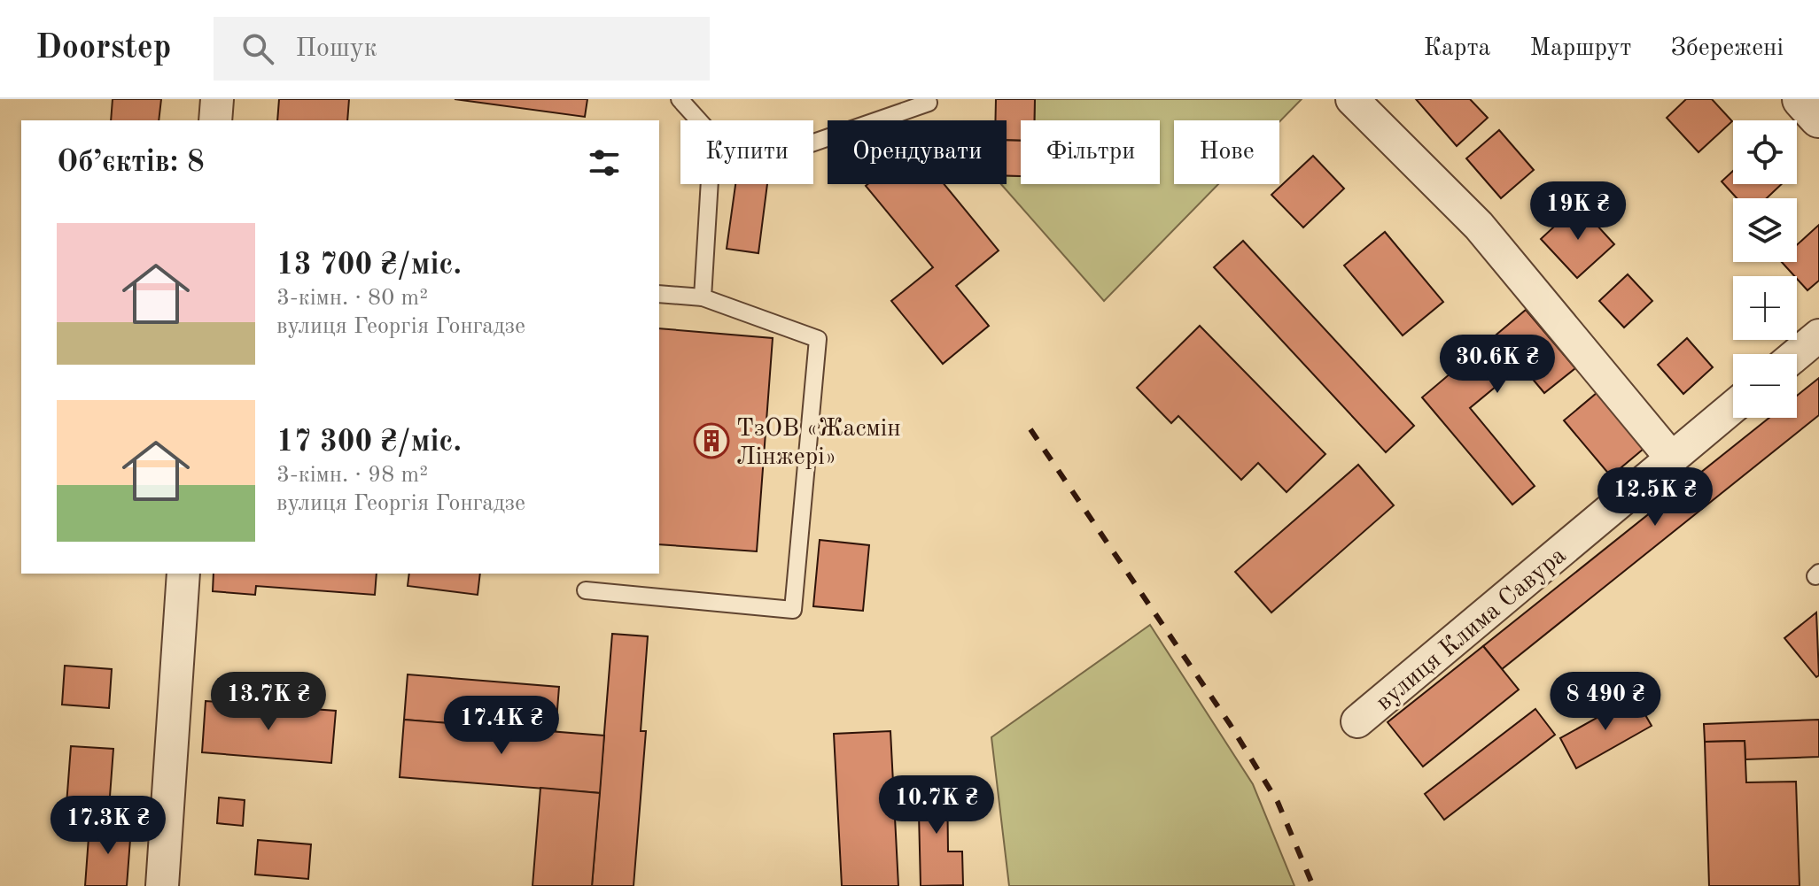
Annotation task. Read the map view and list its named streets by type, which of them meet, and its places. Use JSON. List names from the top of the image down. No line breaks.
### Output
{"streets":{"street":["вулиця Клима Савура"]},"places":{"building":["ТзОВ «Жасмін Лінжері»"]},"page":{"header":"Doorstep","search":"Пошук","nav":["Карта","Маршрут","Збережені"],"map_buttons":["+","−"],"chip":["Купити","Орендувати","Фільтри","Нове"],"heading":"Об’єктів: 8","price":["19K ₴","30.6K ₴","12.5K ₴","13.7K ₴","8 490 ₴","17.4K ₴","10.7K ₴","17.3K ₴"],"list":[{"name":"13 700 ₴/міс.","note":"3-кімн. · 80 m² · вулиця Георгія Гонгадзе"},{"name":"17 300 ₴/міс.","note":"3-кімн. · 98 m² · вулиця Георгія Гонгадзе"}]}}
